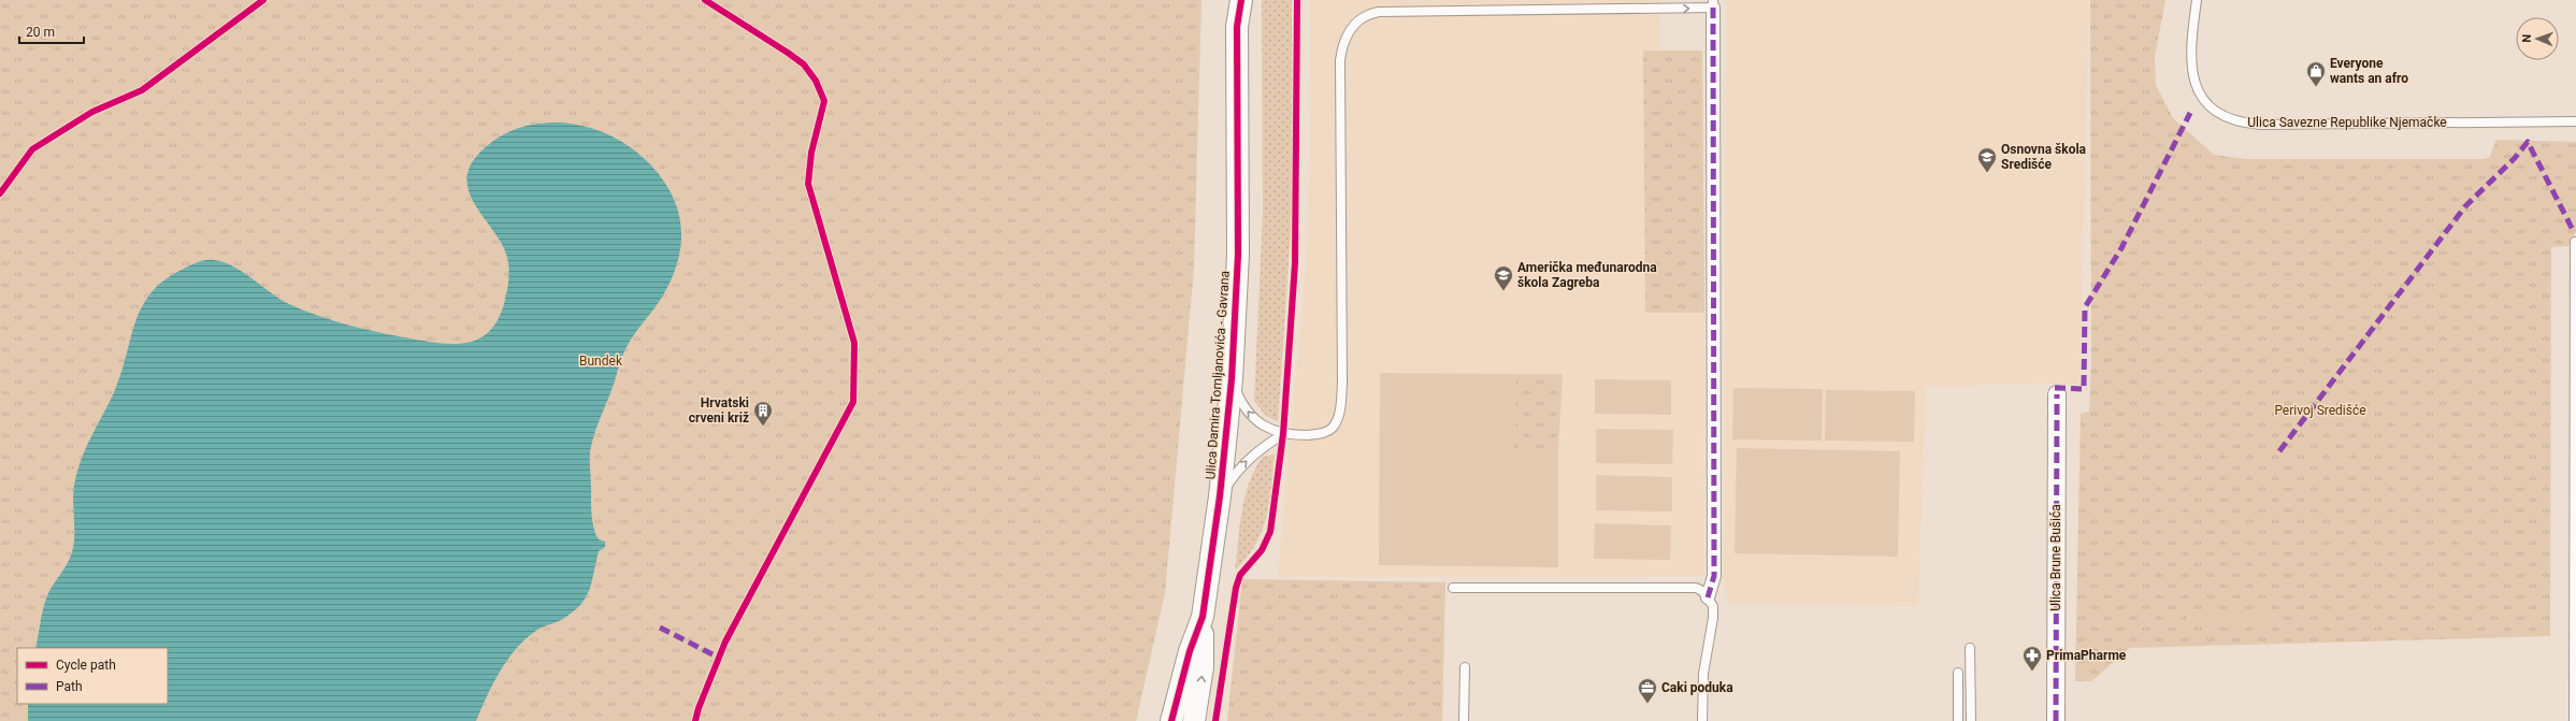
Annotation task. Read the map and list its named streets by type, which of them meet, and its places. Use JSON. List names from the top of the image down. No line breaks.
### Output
{"streets":{"street":["Ulica Damira Tomljanovića - Gavrana","Ulica Brune Bušića"],"lane":["Ulica Savezne Republike Njemačke"]},"parks":["Bundek","Perivoj Središće"],"places":{"shop":["Everyone wants an afro"],"school or university":["Osnovna škola Središće","Američka međunarodna škola Zagreba"],"building":["Hrvatski crveni križ"],"pharmacy":["PrimaPharme"],"office":["Caki poduka"]},"legend":["Cycle path","Path"],"scale_bar":"20 m","north":"left"}
